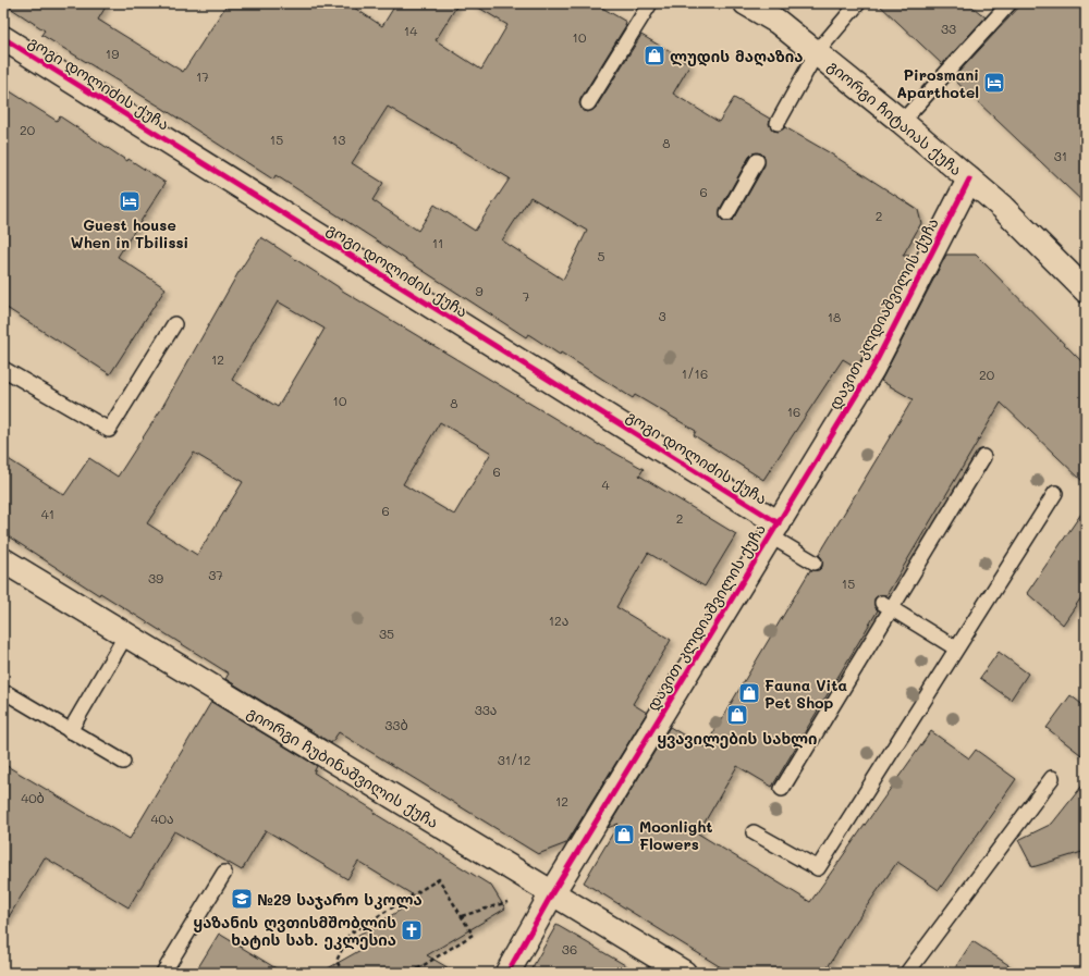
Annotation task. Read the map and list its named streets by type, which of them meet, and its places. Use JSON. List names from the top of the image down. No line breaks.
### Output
{"streets":{"street":["გოგი დოლიძის ქუჩა","გიორგი ჩიტაიას ქუჩა","დავით კლდიაშვილის ქუჩა","გიორგი ჩუბინაშვილის ქუჩა"]},"crossings":[["გოგი დოლიძის ქუჩა","დავით კლდიაშვილის ქუჩა"],["გიორგი ჩიტაიას ქუჩა","დავით კლდიაშვილის ქუჩა"],["დავით კლდიაშვილის ქუჩა","გიორგი ჩუბინაშვილის ქუჩა"]],"places":{"shop":["ლუდის მაღაზია","Fauna Vita Pet Shop","ყვავილების სახლი","Moonlight Flowers"],"hotel":["Pirosmani Aparthotel","Guest house When in Tbilissi"],"school or university":["№29 საჯარო სკოლა"],"church":["ყაზანის ღვთისმშობლის ხატის სახ. ეკლესია"]},"house_numbers":["33","14","10","19","17","20","15","13","8","31","6","2","11","5","9","7","3","18","12","1/16","20","10","8","16","6","4","6","41","2","37","39","15","12ა","35","33ა","33ბ","31/12","40ბ","12","40ა","36"]}
